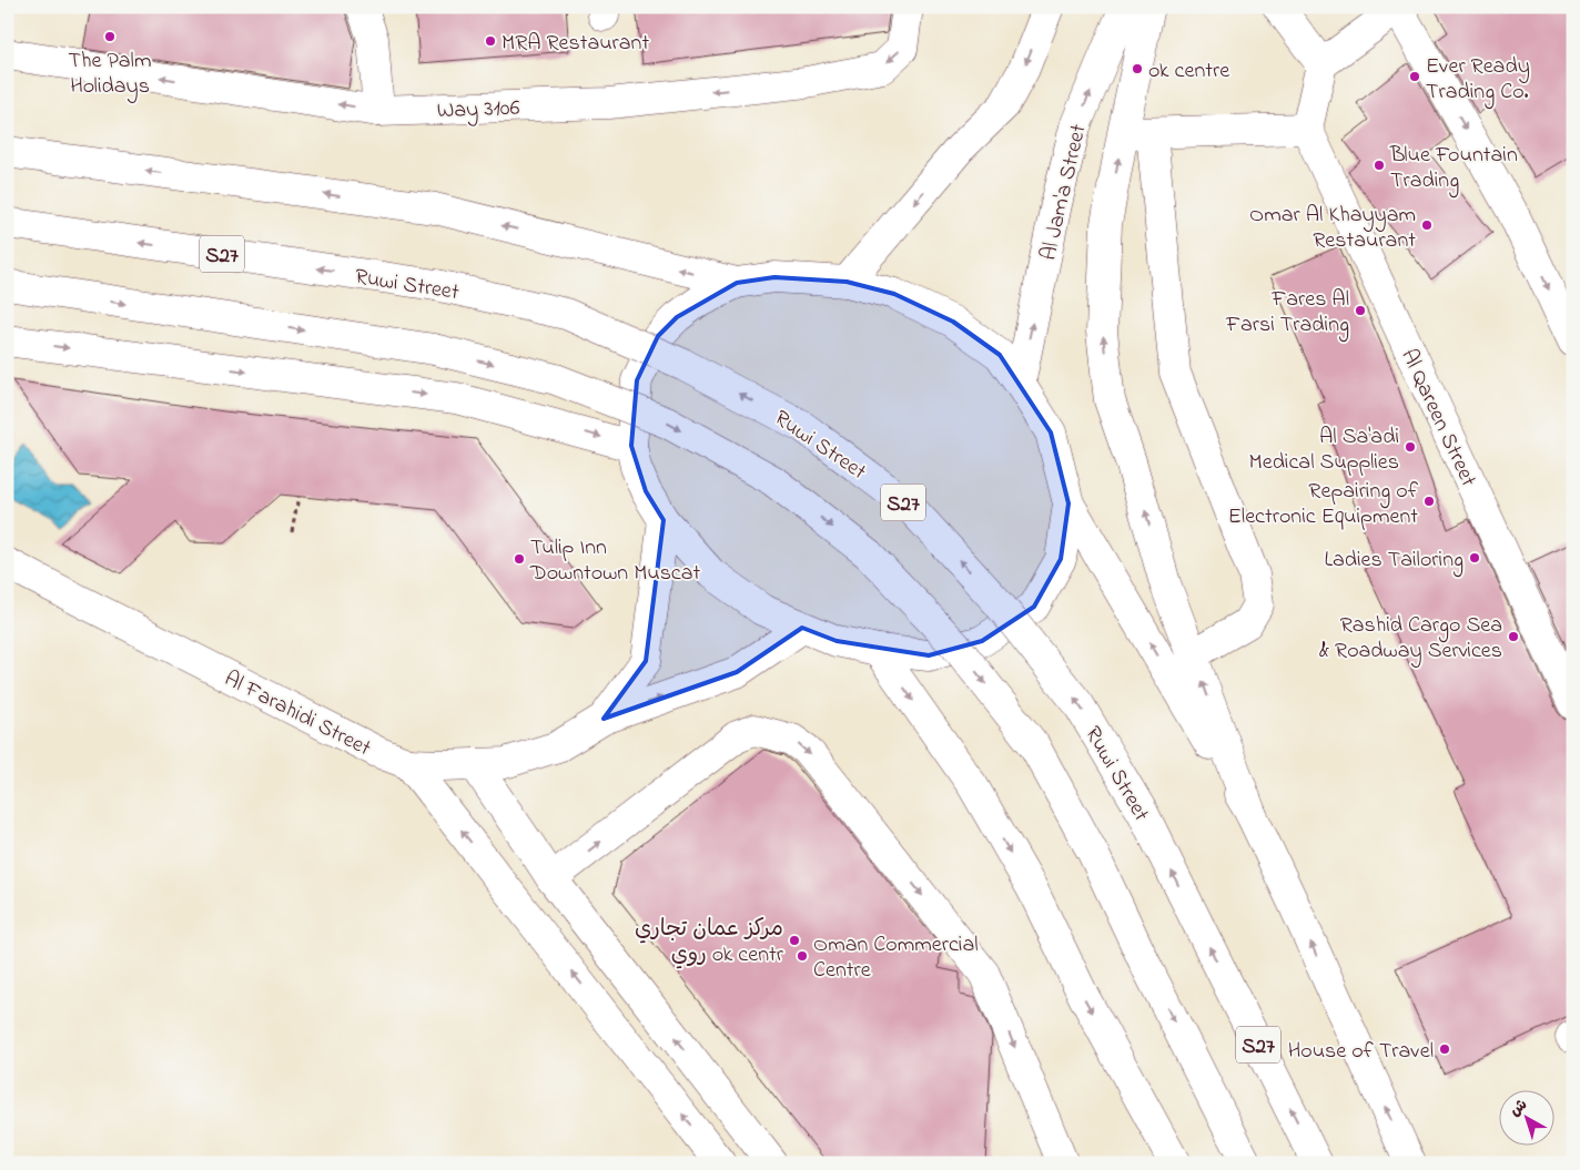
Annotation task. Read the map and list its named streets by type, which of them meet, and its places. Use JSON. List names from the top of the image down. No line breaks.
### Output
{"streets":{"main road":["Way 3106","Al Jam'a Street","S27","Ruwi Street","Al Qareen Street","Al Farahidi Street"]},"places":["The Palm Holidays","MRA Restaurant","ok centre","Ever Ready Trading Co.","Blue Fountain Trading","Omar Al Khayyam Restaurant","Fares Al Farsi Trading","Al Sa'adi Medical Supplies","Repairing of Electronic Equipment","Ladies Tailoring","Tulip Inn Downtown Muscat","Rashid Cargo Sea & Roadway Services","مركز عمان تجاري روي ok centr","Oman Commercial Centre","House of Travel"],"north":"top left"}
